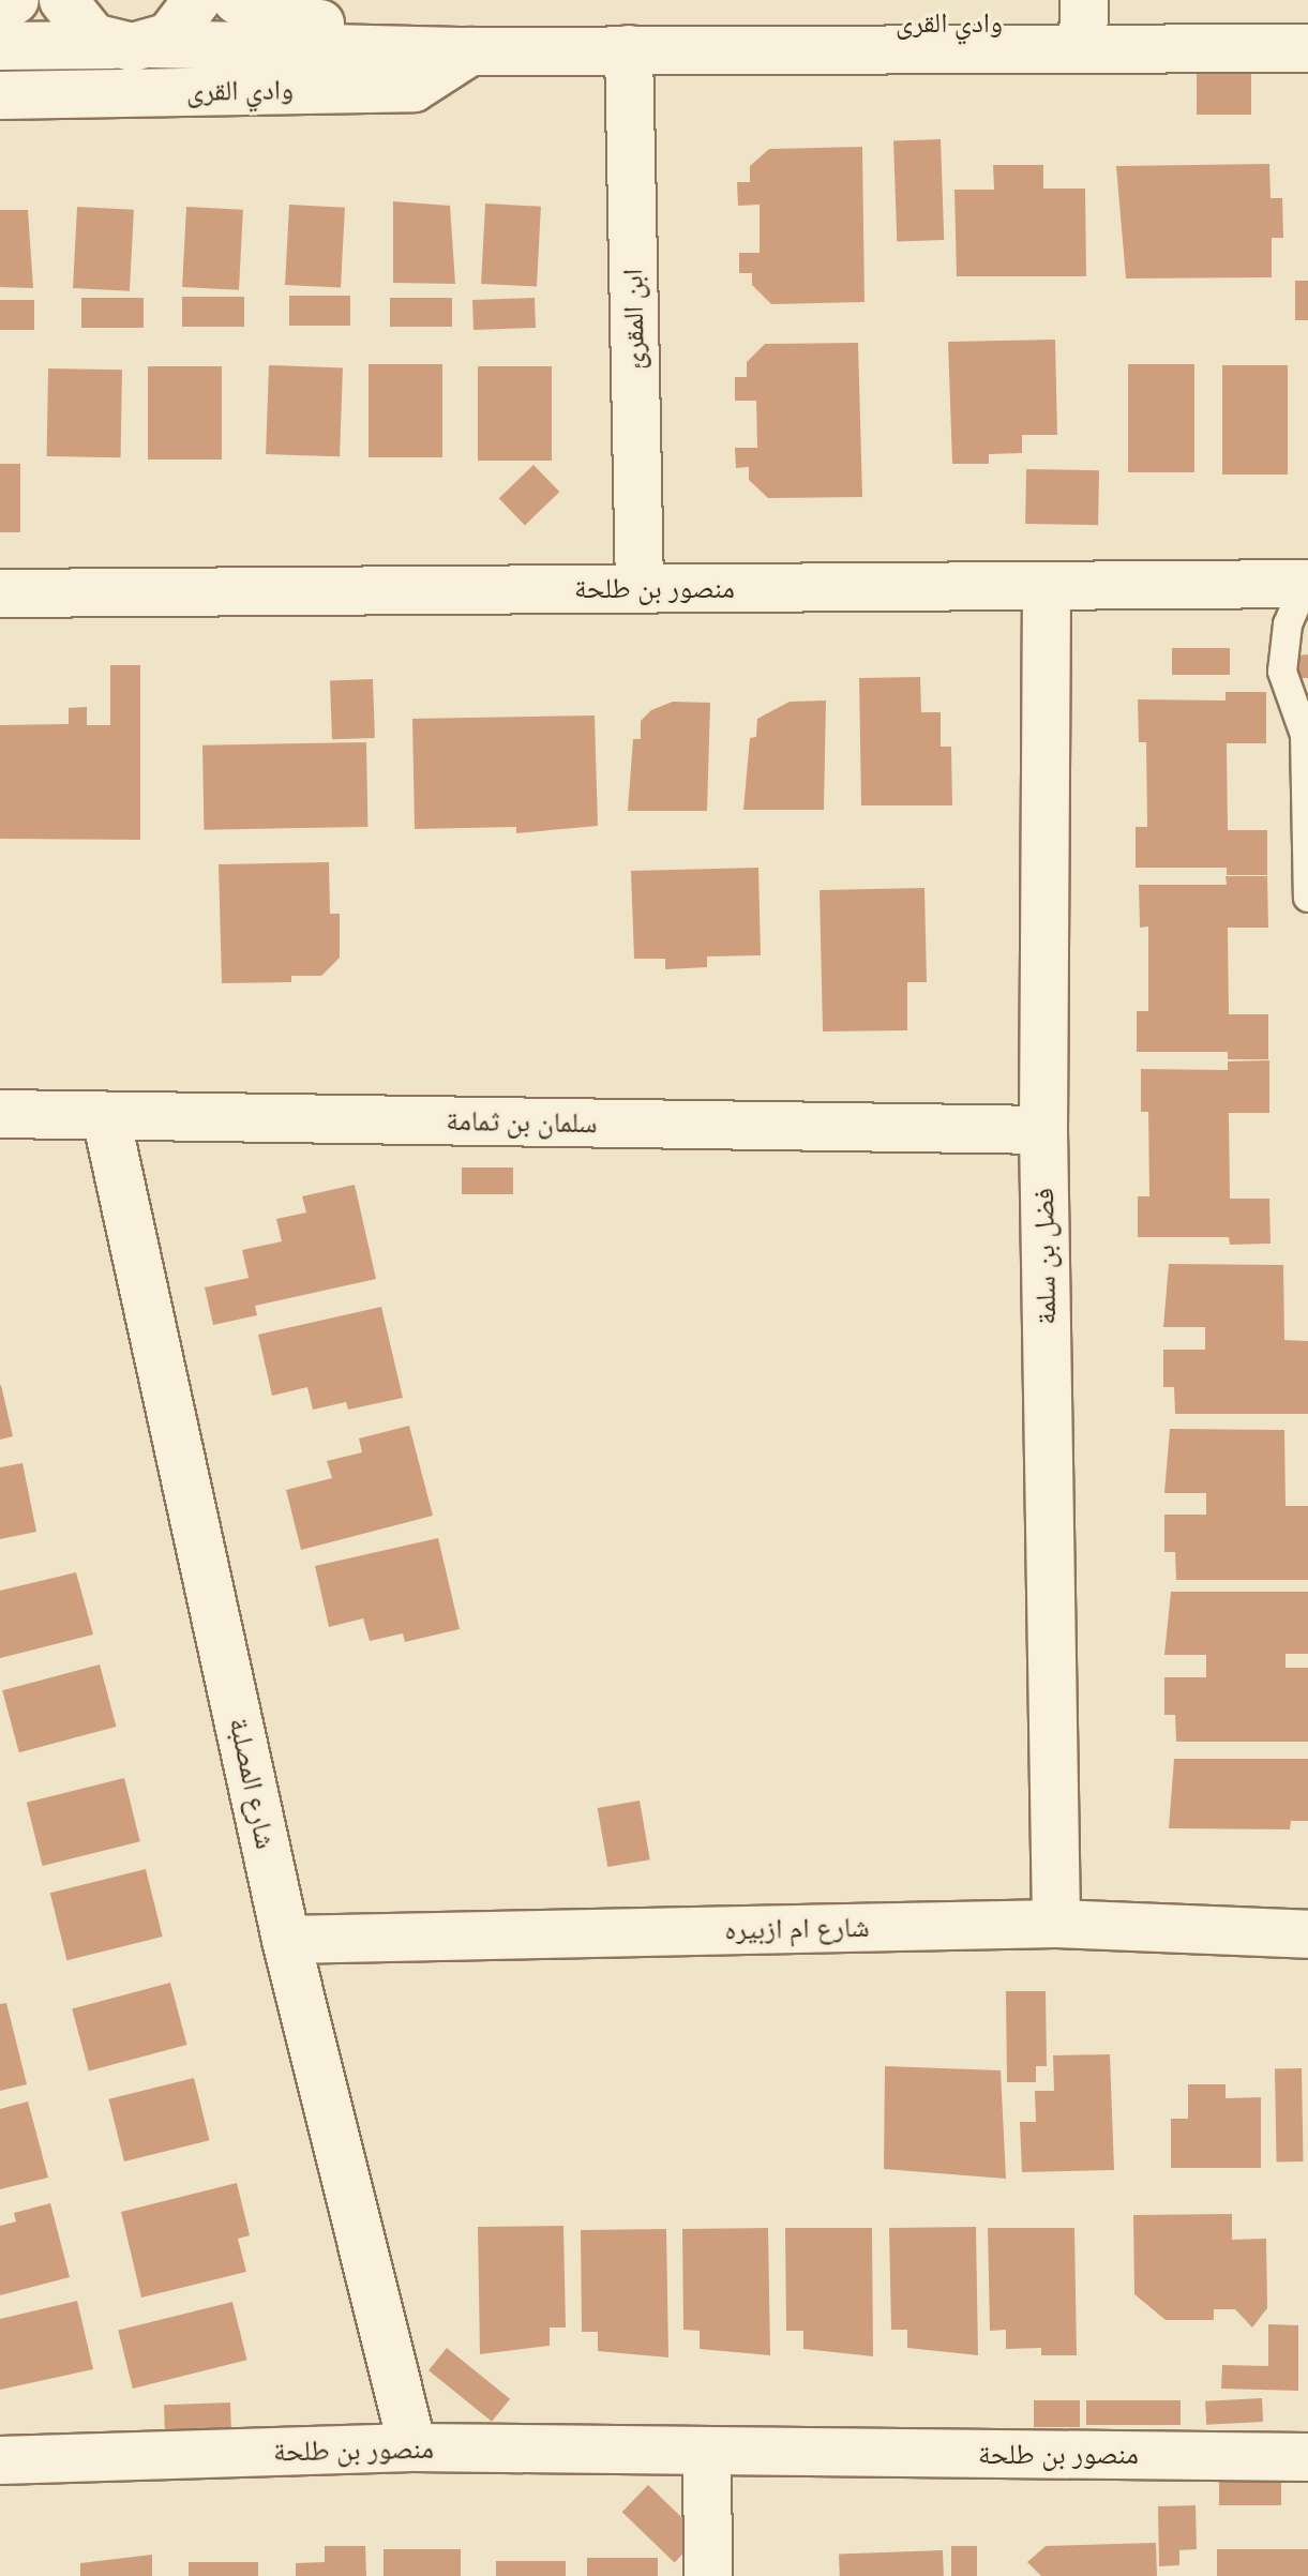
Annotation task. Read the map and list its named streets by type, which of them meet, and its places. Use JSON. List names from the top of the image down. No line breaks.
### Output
{"streets":{"street":["وادي القرى","ابن المقرئ","منصور بن طلحة","سلمان بن ثمامة","فضل بن سلمة","شارع المصلبة","شارع ام ازبيره"]},"crossings":[["وادي القرى","ابن المقرئ"],["ابن المقرئ","منصور بن طلحة"],["منصور بن طلحة","فضل بن سلمة"],["منصور بن طلحة","شارع المصلبة"],["سلمان بن ثمامة","فضل بن سلمة"],["سلمان بن ثمامة","شارع المصلبة"],["فضل بن سلمة","شارع ام ازبيره"],["شارع المصلبة","شارع ام ازبيره"]]}
